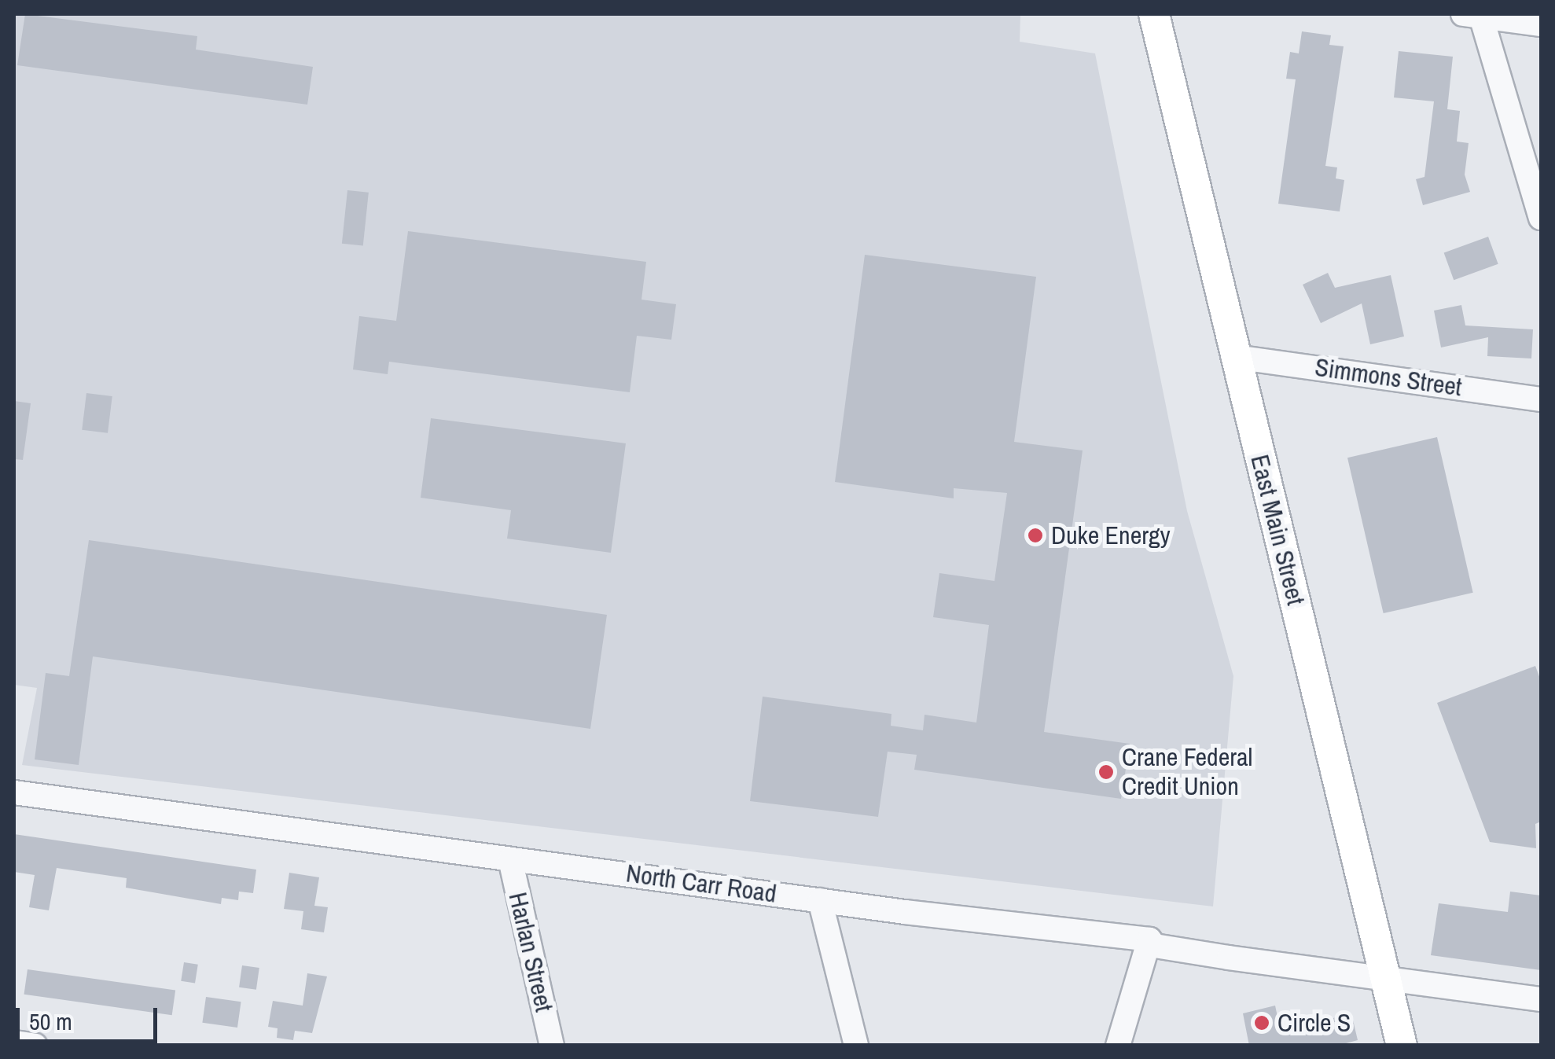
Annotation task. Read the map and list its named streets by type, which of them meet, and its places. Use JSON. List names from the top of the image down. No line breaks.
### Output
{"streets":{"main road":["East Main Street"],"street":["Simmons Street","North Carr Road","Harlan Street"]},"crossings":[["Simmons Street","East Main Street"],["East Main Street","North Carr Road"],["North Carr Road","Harlan Street"]],"places":["Duke Energy","Crane Federal Credit Union","Circle S"],"scale_bar":"50 m"}
